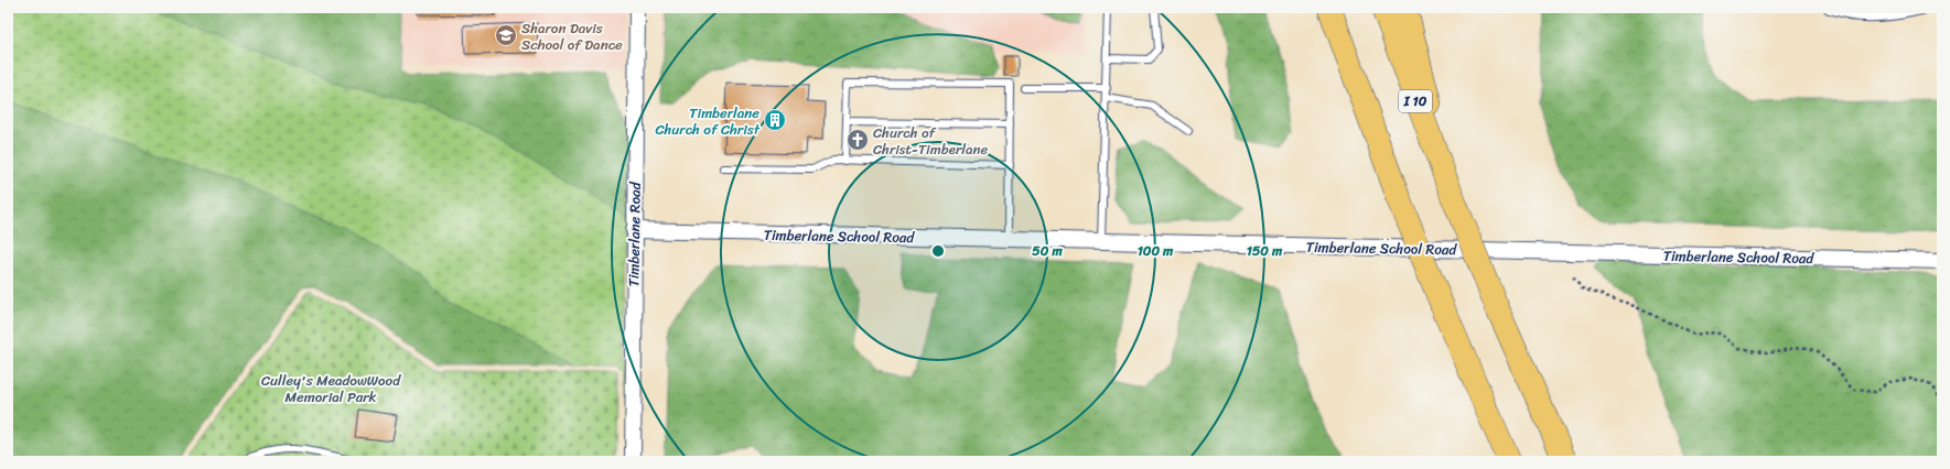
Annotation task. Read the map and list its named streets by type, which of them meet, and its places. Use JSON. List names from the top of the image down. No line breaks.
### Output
{"streets":{"highway":["I 10"],"street":["Timberlane Road","Timberlane School Road"]},"crossings":[["Timberlane Road","Timberlane School Road"]],"parks":["Culley's MeadowWood Memorial Park"],"places":{"school or university":["Sharon Davis School of Dance"],"building":["Timberlane Church of Christ"],"church":["Church of Christ-Timberlane"]},"rings":["50 m","100 m","150 m"]}
